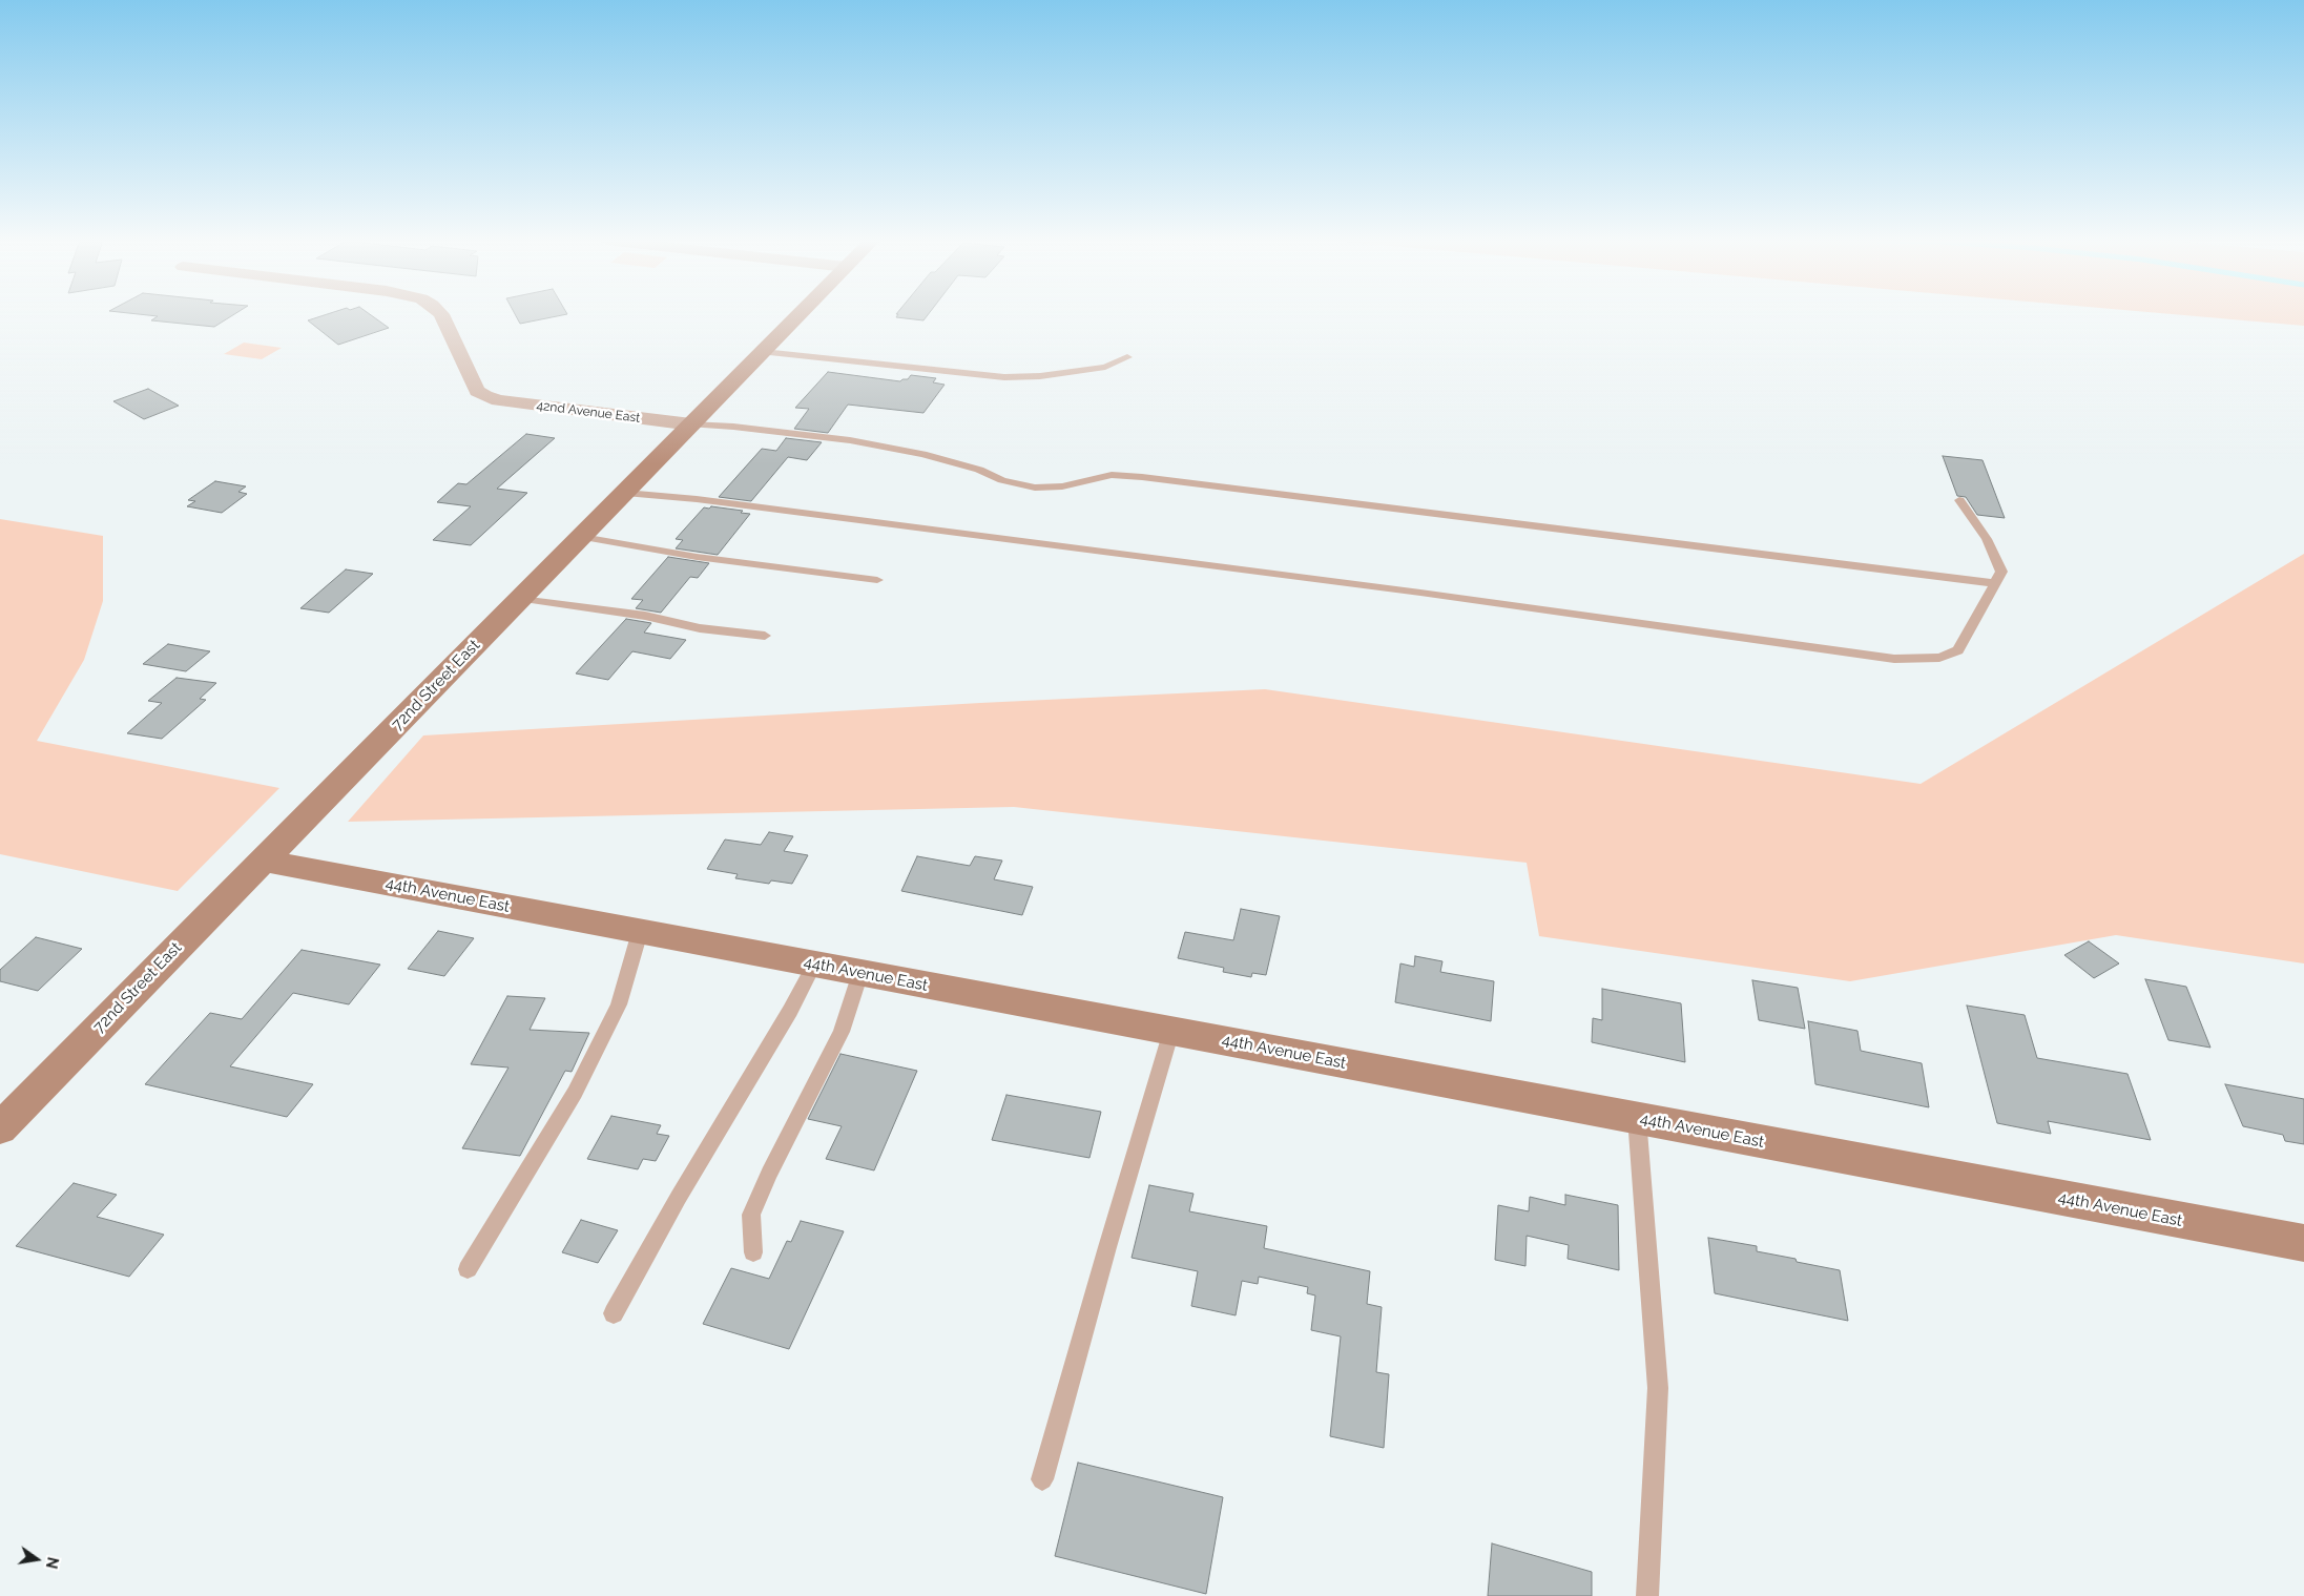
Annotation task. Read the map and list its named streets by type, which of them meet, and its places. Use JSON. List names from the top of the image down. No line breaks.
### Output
{"streets":{"main road":["72nd Street East","44th Avenue East"],"street":["42nd Avenue East"]},"crossings":[["42nd Avenue East","72nd Street East"],["72nd Street East","44th Avenue East"]],"north":"right"}
